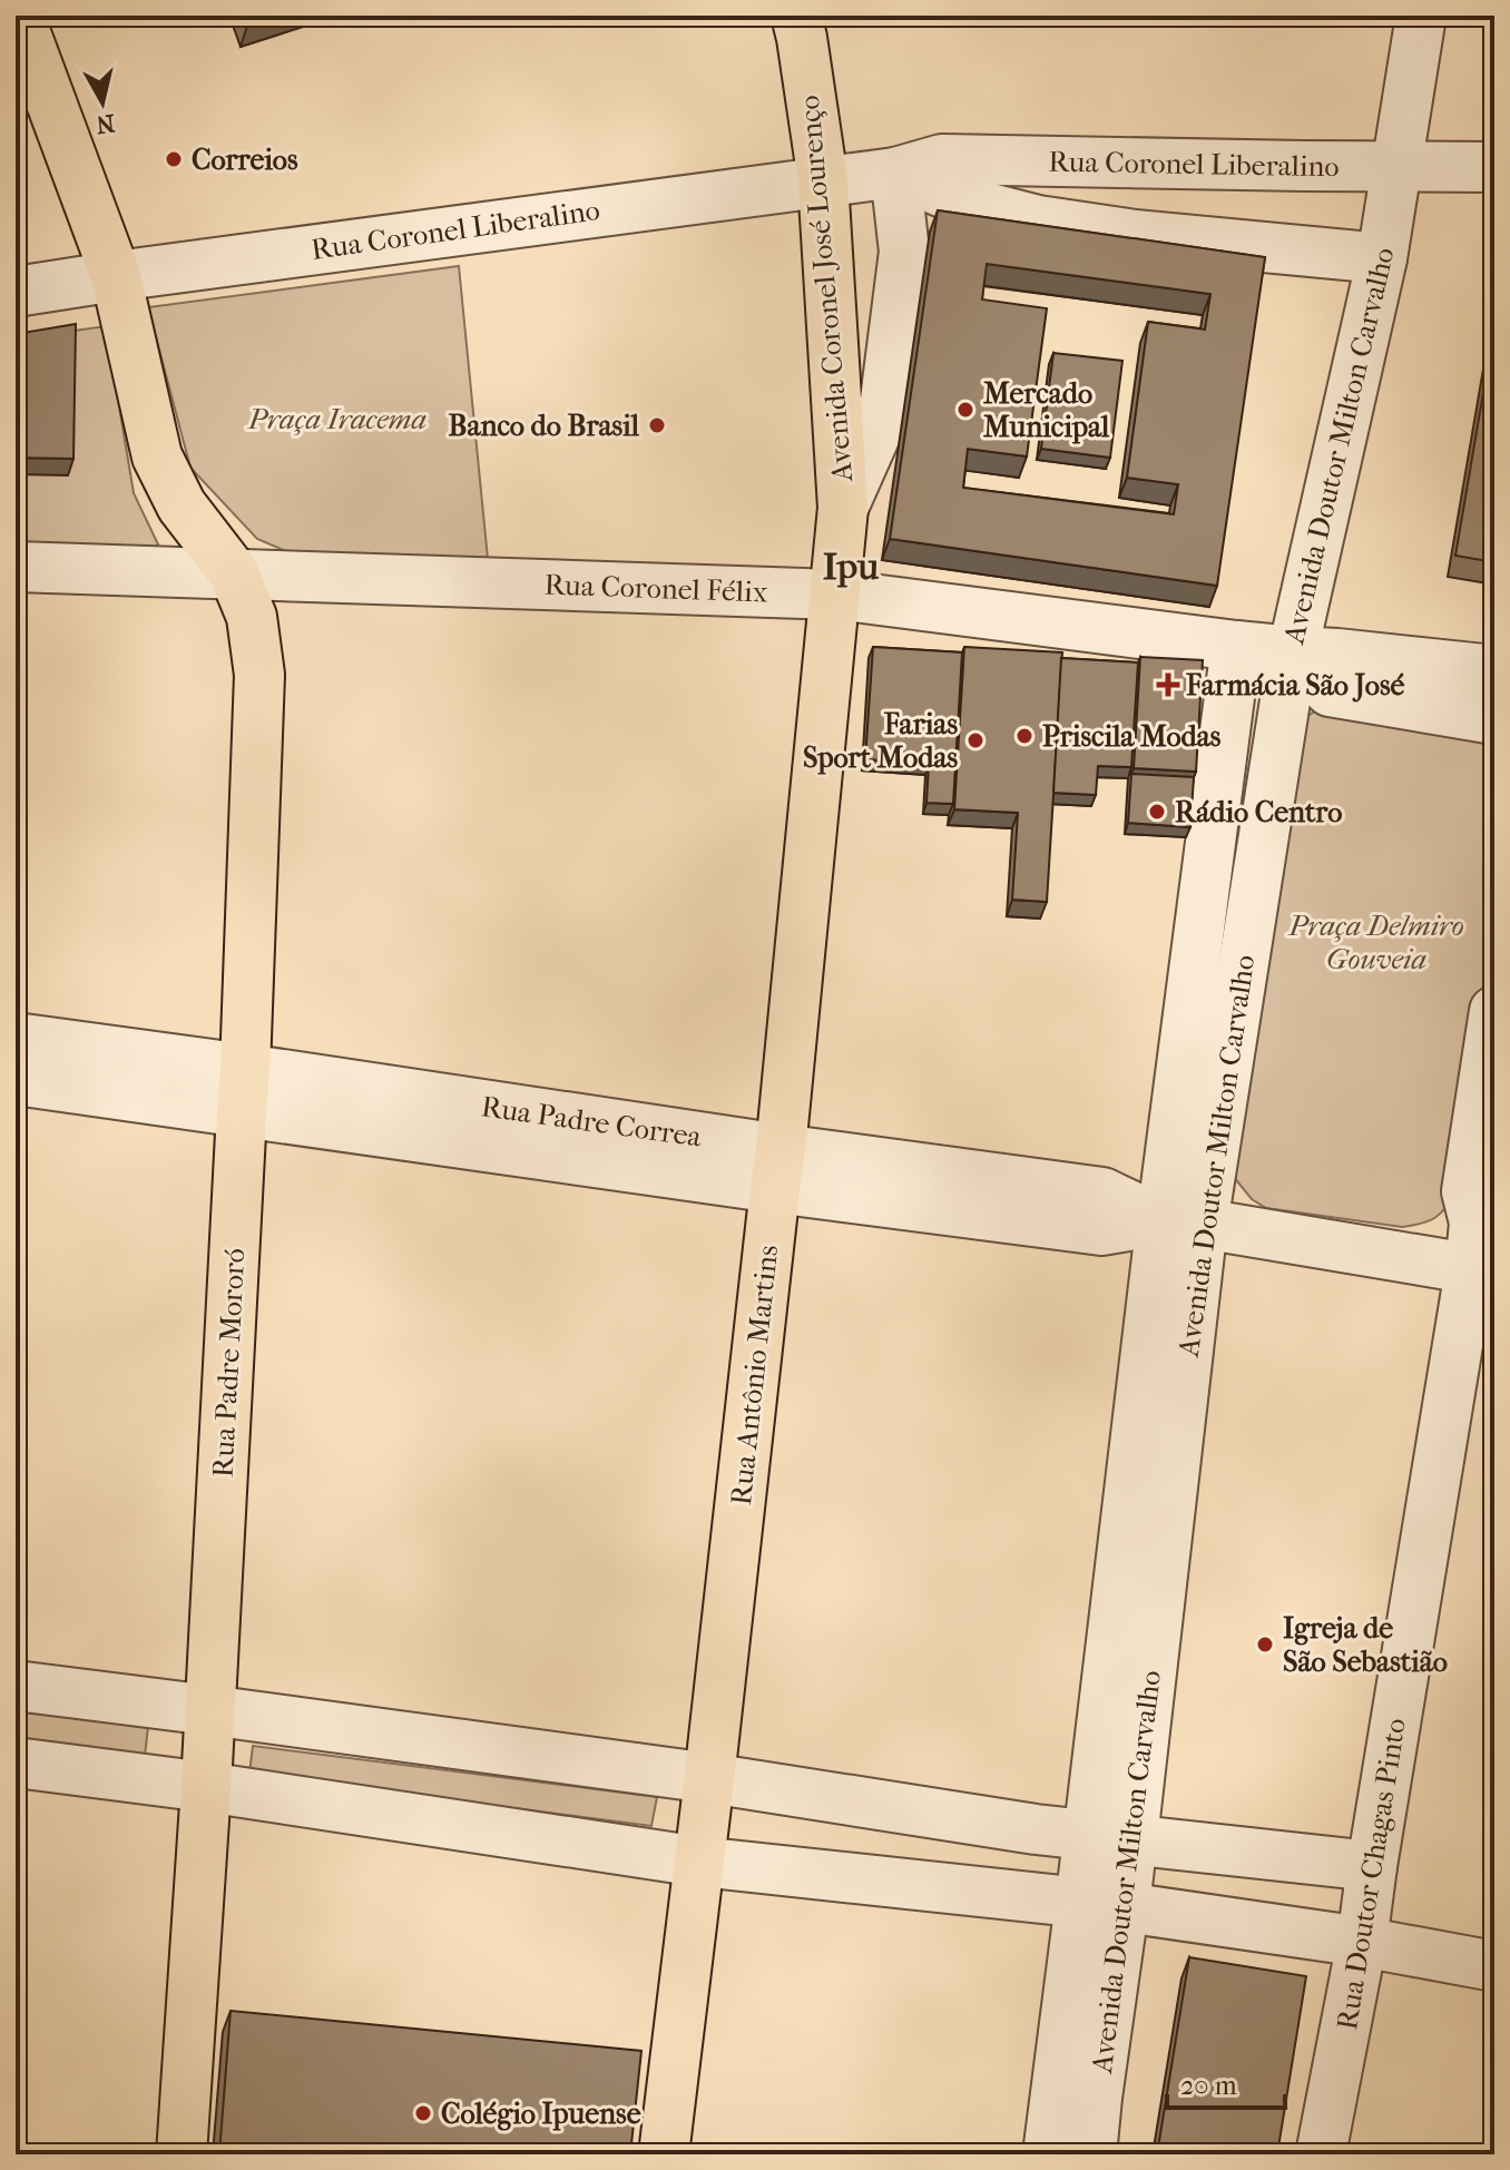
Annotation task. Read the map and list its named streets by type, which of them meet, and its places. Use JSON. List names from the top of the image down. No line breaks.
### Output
{"streets":{"main road":["Avenida Coronel José Lourenço","Rua Padre Mororó","Rua Antônio Martins"],"street":["Rua Coronel Liberalino","Avenida Doutor Milton Carvalho","Rua Coronel Félix","Rua Padre Correa","Rua Doutor Chagas Pinto"]},"crossings":[["Rua Coronel Liberalino","Avenida Coronel José Lourenço"],["Rua Coronel Liberalino","Avenida Doutor Milton Carvalho"],["Rua Coronel Liberalino","Rua Padre Mororó"],["Avenida Coronel José Lourenço","Rua Coronel Félix"],["Avenida Coronel José Lourenço","Rua Antônio Martins"],["Avenida Doutor Milton Carvalho","Rua Coronel Félix"],["Avenida Doutor Milton Carvalho","Rua Padre Correa"],["Rua Coronel Félix","Rua Padre Mororó"],["Rua Coronel Félix","Rua Antônio Martins"],["Rua Padre Correa","Rua Padre Mororó"],["Rua Padre Correa","Rua Antônio Martins"],["Rua Padre Correa","Rua Doutor Chagas Pinto"]],"districts":["Ipu"],"parks":["Praça Iracema","Praça Delmiro Gouveia"],"places":{"other":["Correios","Mercado Municipal","Banco do Brasil","Priscila Modas","Farias Sport Modas","Rádio Centro","Igreja de São Sebastião","Colégio Ipuense"],"health":["Farmácia São José"]},"scale_bar":"20 m","north":"bottom"}
